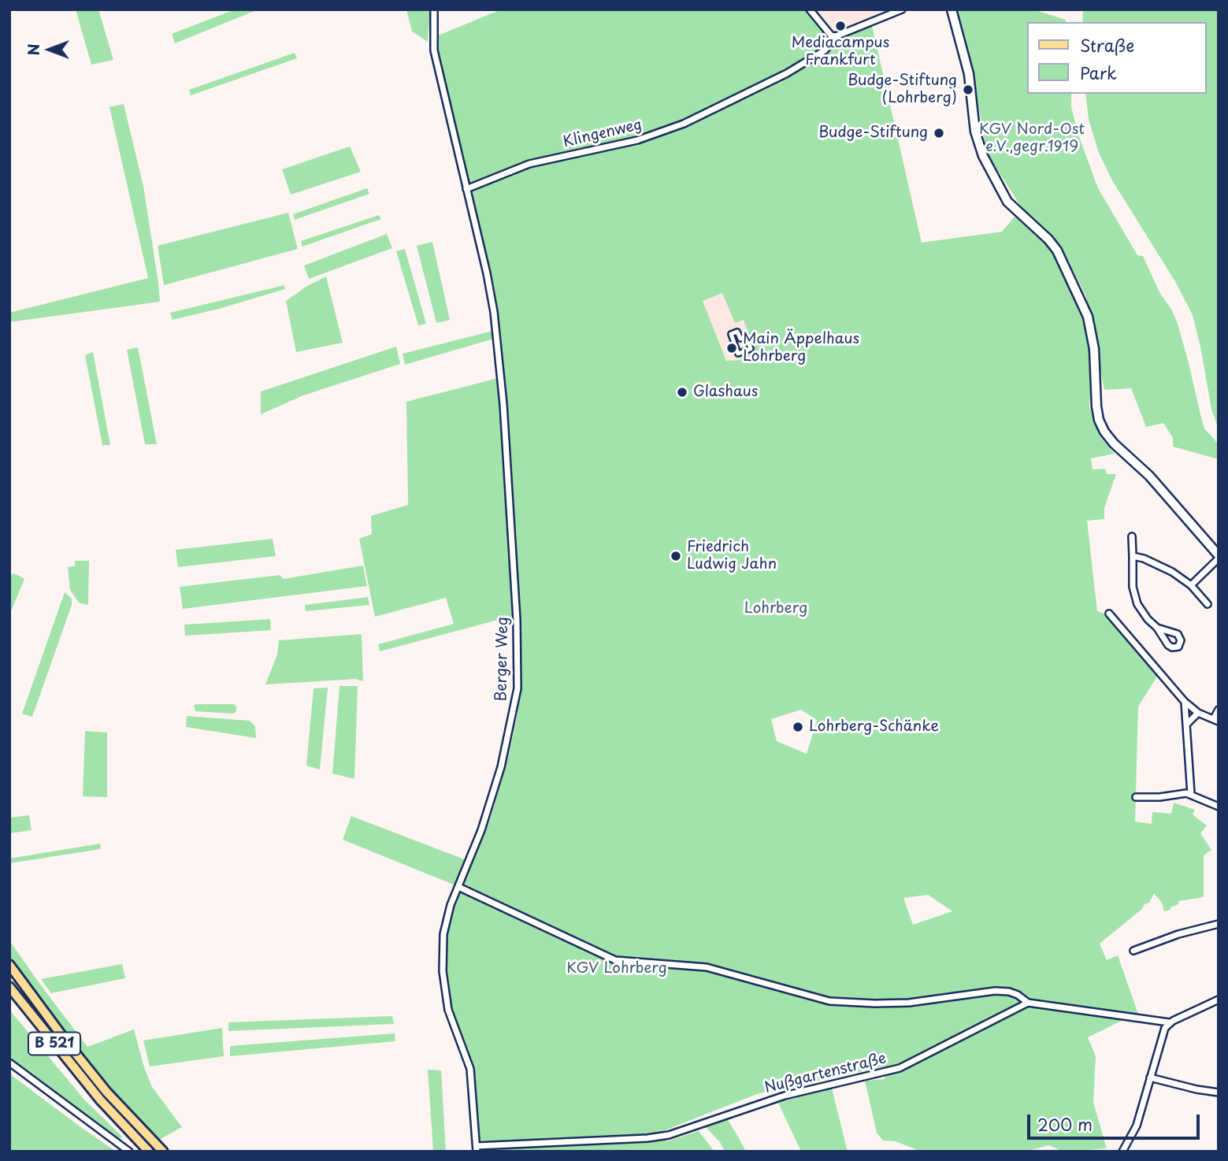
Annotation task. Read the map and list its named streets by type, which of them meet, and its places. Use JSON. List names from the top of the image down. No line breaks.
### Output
{"streets":{"main road":["B 521"],"street":["Klingenweg","Berger Weg","Nußgartenstraße"]},"crossings":[["Klingenweg","Berger Weg"],["Berger Weg","Nußgartenstraße"]],"parks":["KGV Nord-Ost e.V.,gegr.1919","Lohrberg","KGV Lohrberg"],"places":["Mediacampus Frankfurt","Budge-Stiftung (Lohrberg)","Budge-Stiftung","Main Äppelhaus Lohrberg","Glashaus","Friedrich Ludwig Jahn","Lohrberg-Schänke"],"legend":["Straße","Park"],"scale_bar":"200 m","north":"left"}
